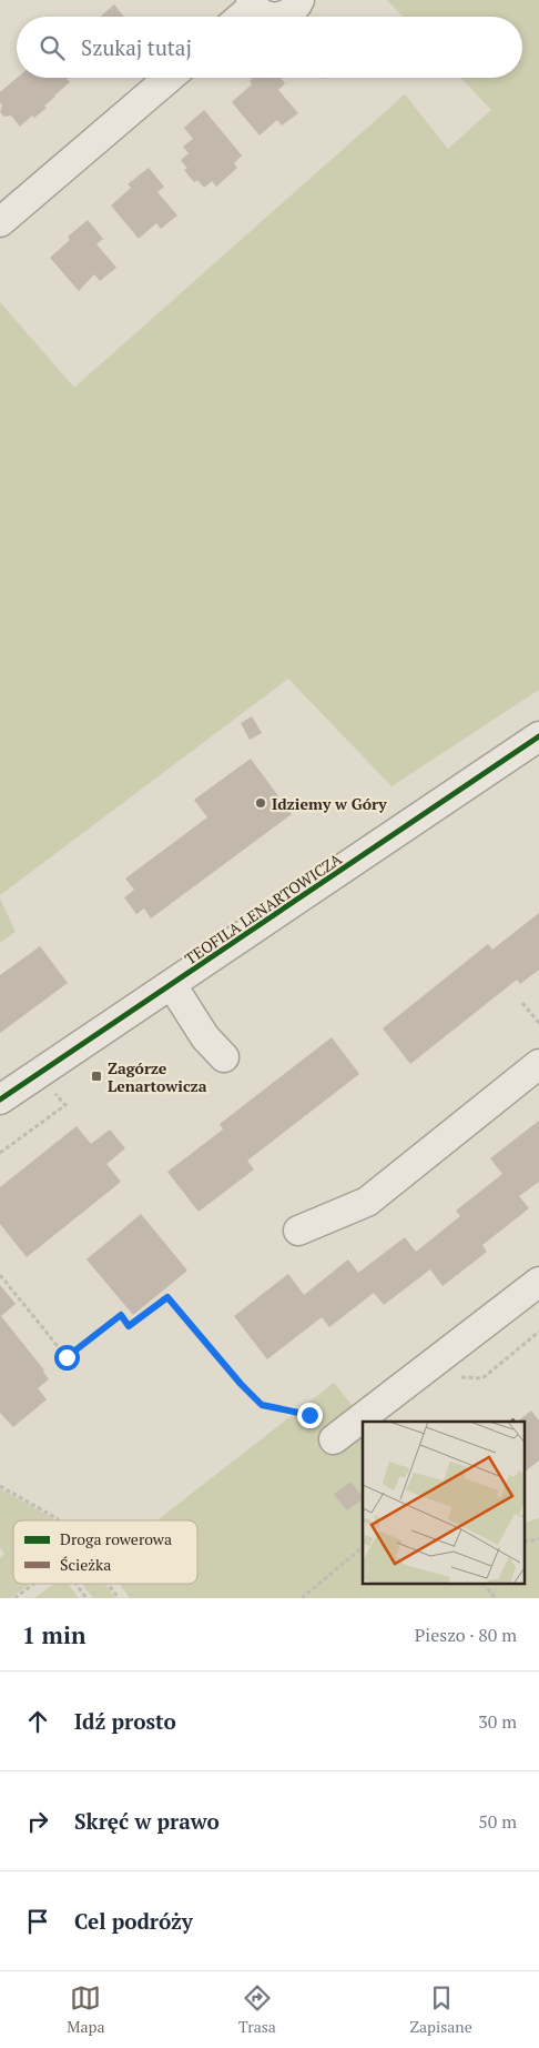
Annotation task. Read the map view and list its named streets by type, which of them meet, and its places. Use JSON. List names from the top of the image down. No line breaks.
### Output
{"streets":{"street":["TEOFILA LENARTOWICZA"]},"places":{"other":["Idziemy w Góry"],"transit":["Zagórze Lenartowicza"]},"legend":["Droga rowerowa","Ścieżka"],"page":{"search":"Szukaj tutaj","heading":["1 min","Pieszo · 80 m"],"list":[["Idź prosto","30 m"],["Skręć w prawo","50 m"],"Cel podróży"],"nav":["Mapa","Trasa","Zapisane"]}}
